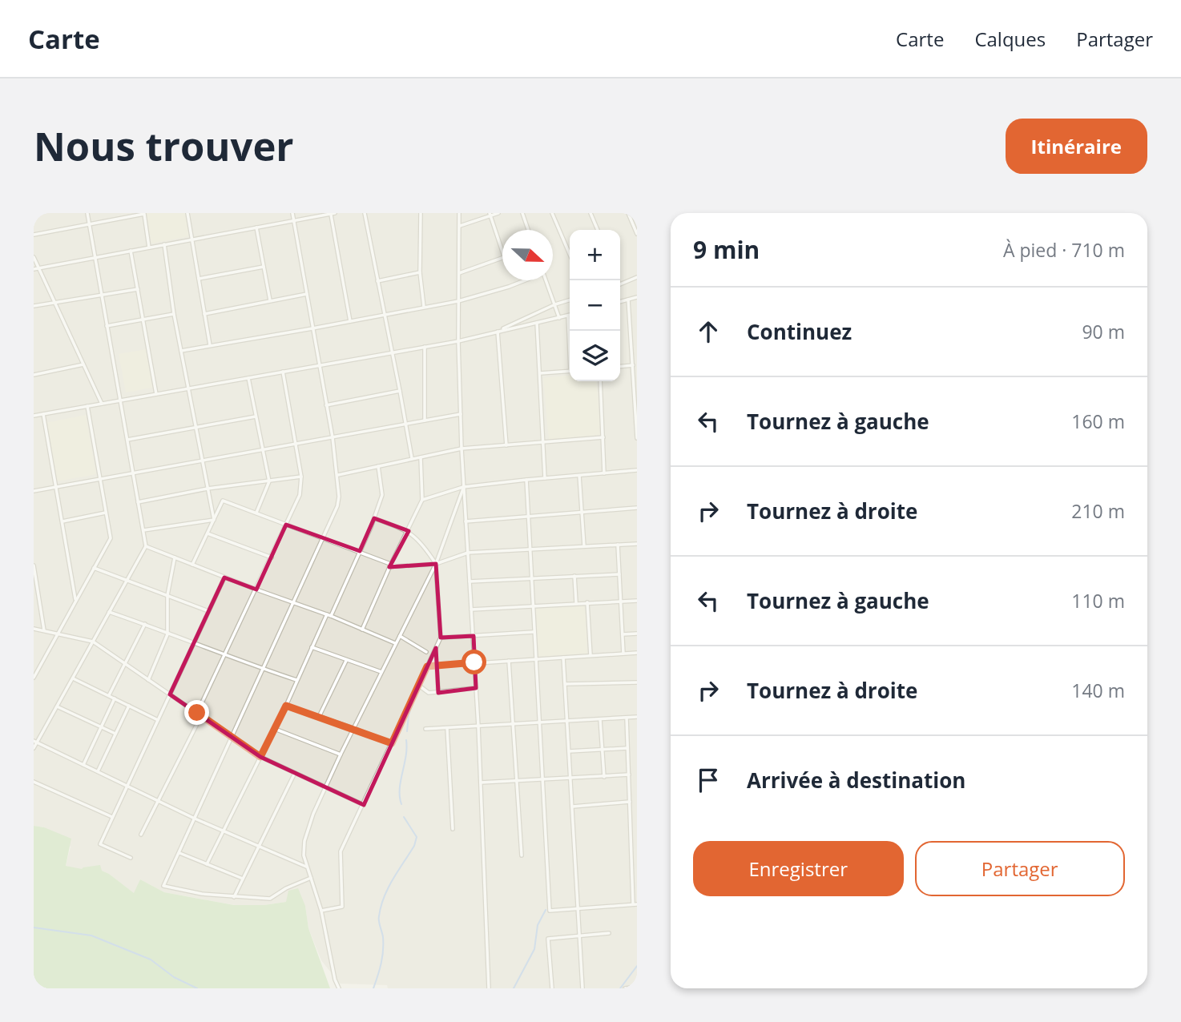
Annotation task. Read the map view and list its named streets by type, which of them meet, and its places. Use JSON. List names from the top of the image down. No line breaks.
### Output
{"north":"right","page":{"header":"Carte","nav":["Carte","Calques","Partager"],"buttons":["Itinéraire",["Enregistrer","Partager"]],"title":"Nous trouver","heading":["9 min","À pied · 710 m"],"map_buttons":["+","−"],"list":[["Continuez","90 m"],["Tournez à gauche","160 m"],["Tournez à droite","210 m"],["Tournez à gauche","110 m"],["Tournez à droite","140 m"],"Arrivée à destination"]}}
